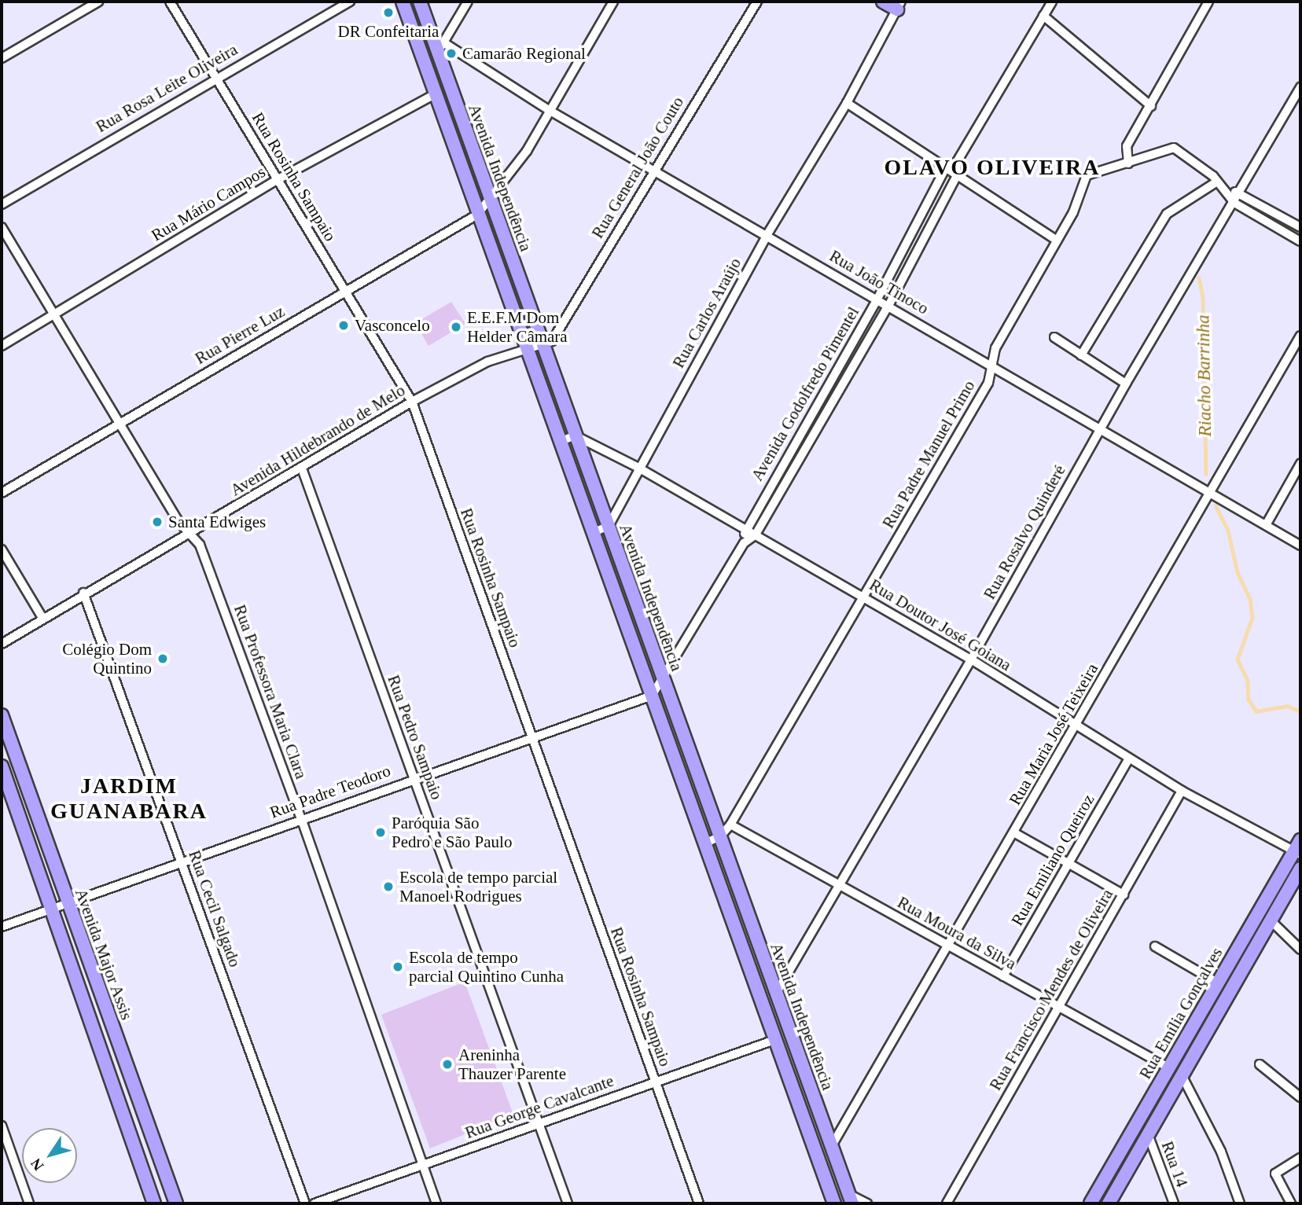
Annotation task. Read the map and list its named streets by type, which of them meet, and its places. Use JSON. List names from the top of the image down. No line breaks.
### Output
{"streets":{"main road":["Avenida Independência","Avenida Major Assis","Rua Emília Gonçalves"],"street":["Rua Rosa Leite Oliveira","Rua General João Couto","Rua Rosinha Sampaio","Rua Mário Campos","Rua João Tinoco","Rua Carlos Araújo","Rua Pierre Luz","Avenida Godolfredo Pimentel","Avenida Hildebrando de Melo","Rua Padre Manuel Primo","Rua Rosalvo Quinderé","Rua Doutor José Goiana","Rua Professora Maria Clara","Rua Maria José Teixeira","Rua Pedro Sampaio","Rua Padre Teodoro","Rua Emiliano Queiroz","Rua Cecil Salgado","Rua Moura da Silva","Rua Francisco Mendes de Oliveira","Rua George Cavalcante","Rua 14"]},"crossings":[["Rua Rosa Leite Oliveira","Rua Rosinha Sampaio"],["Rua General João Couto","Avenida Independência"],["Rua General João Couto","Rua João Tinoco"],["Rua General João Couto","Avenida Hildebrando de Melo"],["Rua Rosinha Sampaio","Rua Mário Campos"],["Rua Rosinha Sampaio","Rua Pierre Luz"],["Rua Rosinha Sampaio","Avenida Hildebrando de Melo"],["Rua Rosinha Sampaio","Rua Padre Teodoro"],["Rua Rosinha Sampaio","Rua George Cavalcante"],["Avenida Independência","Rua Mário Campos"],["Avenida Independência","Rua João Tinoco"],["Avenida Independência","Rua Carlos Araújo"],["Avenida Independência","Rua Pierre Luz"],["Avenida Independência","Avenida Hildebrando de Melo"],["Avenida Independência","Rua Padre Manuel Primo"],["Avenida Independência","Rua Rosalvo Quinderé"],["Avenida Independência","Rua Doutor José Goiana"],["Avenida Independência","Rua Maria José Teixeira"],["Avenida Independência","Rua Padre Teodoro"],["Avenida Independência","Rua George Cavalcante"],["Rua Mário Campos","Rua Professora Maria Clara"],["Rua João Tinoco","Rua Carlos Araújo"],["Rua João Tinoco","Rua Pierre Luz"],["Rua João Tinoco","Avenida Godolfredo Pimentel"],["Rua João Tinoco","Rua Padre Manuel Primo"],["Rua João Tinoco","Rua Rosalvo Quinderé"],["Rua João Tinoco","Rua Maria José Teixeira"],["Rua Carlos Araújo","Rua Doutor José Goiana"],["Rua Pierre Luz","Rua Professora Maria Clara"],["Avenida Godolfredo Pimentel","Rua Doutor José Goiana"],["Avenida Hildebrando de Melo","Rua Professora Maria Clara"],["Avenida Hildebrando de Melo","Rua Pedro Sampaio"],["Avenida Hildebrando de Melo","Rua Cecil Salgado"],["Rua Padre Manuel Primo","Rua Doutor José Goiana"],["Rua Padre Manuel Primo","Rua Moura da Silva"],["Rua Rosalvo Quinderé","Rua Doutor José Goiana"],["Rua Rosalvo Quinderé","Rua Moura da Silva"],["Rua Doutor José Goiana","Rua Maria José Teixeira"],["Rua Doutor José Goiana","Rua Emiliano Queiroz"],["Rua Doutor José Goiana","Rua Francisco Mendes de Oliveira"],["Rua Doutor José Goiana","Rua Emília Gonçalves"],["Rua Professora Maria Clara","Rua Padre Teodoro"],["Rua Professora Maria Clara","Rua George Cavalcante"],["Rua Maria José Teixeira","Rua Moura da Silva"],["Rua Pedro Sampaio","Rua Padre Teodoro"],["Rua Pedro Sampaio","Rua George Cavalcante"],["Rua Padre Teodoro","Rua Cecil Salgado"],["Rua Padre Teodoro","Avenida Major Assis"],["Rua Emiliano Queiroz","Rua Moura da Silva"],["Rua Moura da Silva","Rua Francisco Mendes de Oliveira"],["Rua Moura da Silva","Rua Emília Gonçalves"],["Rua Emília Gonçalves","Rua 14"]],"districts":["OLAVO OLIVEIRA","JARDIM GUANABARA"],"water":["Riacho Barrinha"],"places":["DR Confeitaria","Camarão Regional","Vasconcelo","E.E.F.M Dom Helder Câmara","Santa Edwiges","Colégio Dom Quintino","Paróquia São Pedro e São Paulo","Escola de tempo parcial Manoel Rodrigues","Escola de tempo parcial Quintino Cunha","Areninha Thauzer Parente"],"north":"bottom left"}
